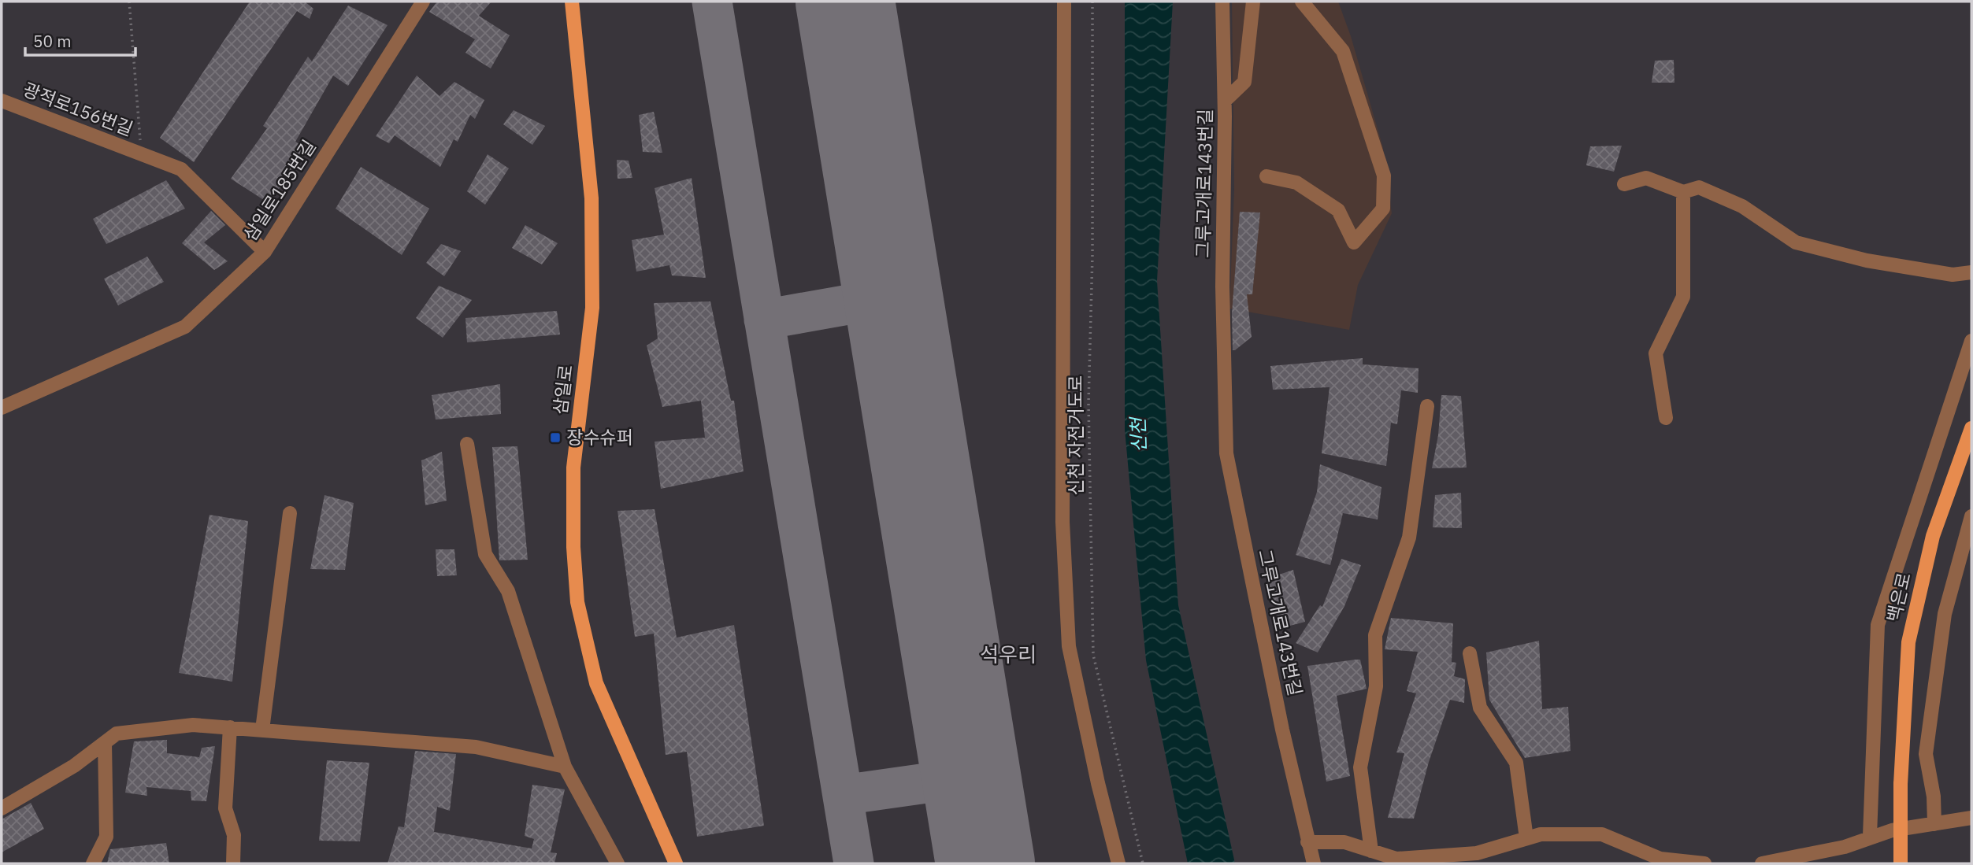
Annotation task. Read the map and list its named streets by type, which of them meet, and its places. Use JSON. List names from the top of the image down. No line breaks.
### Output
{"streets":{"main road":["삼일로","백은로"],"street":["광적로156번길","그루고개로143번길","삼일로185번길"],"path":["신천 자전거도로"]},"crossings":[["광적로156번길","삼일로185번길"]],"districts":["석우리"],"water":["신천"],"places":{"transit":["장수슈퍼"]},"scale_bar":"50 m"}
